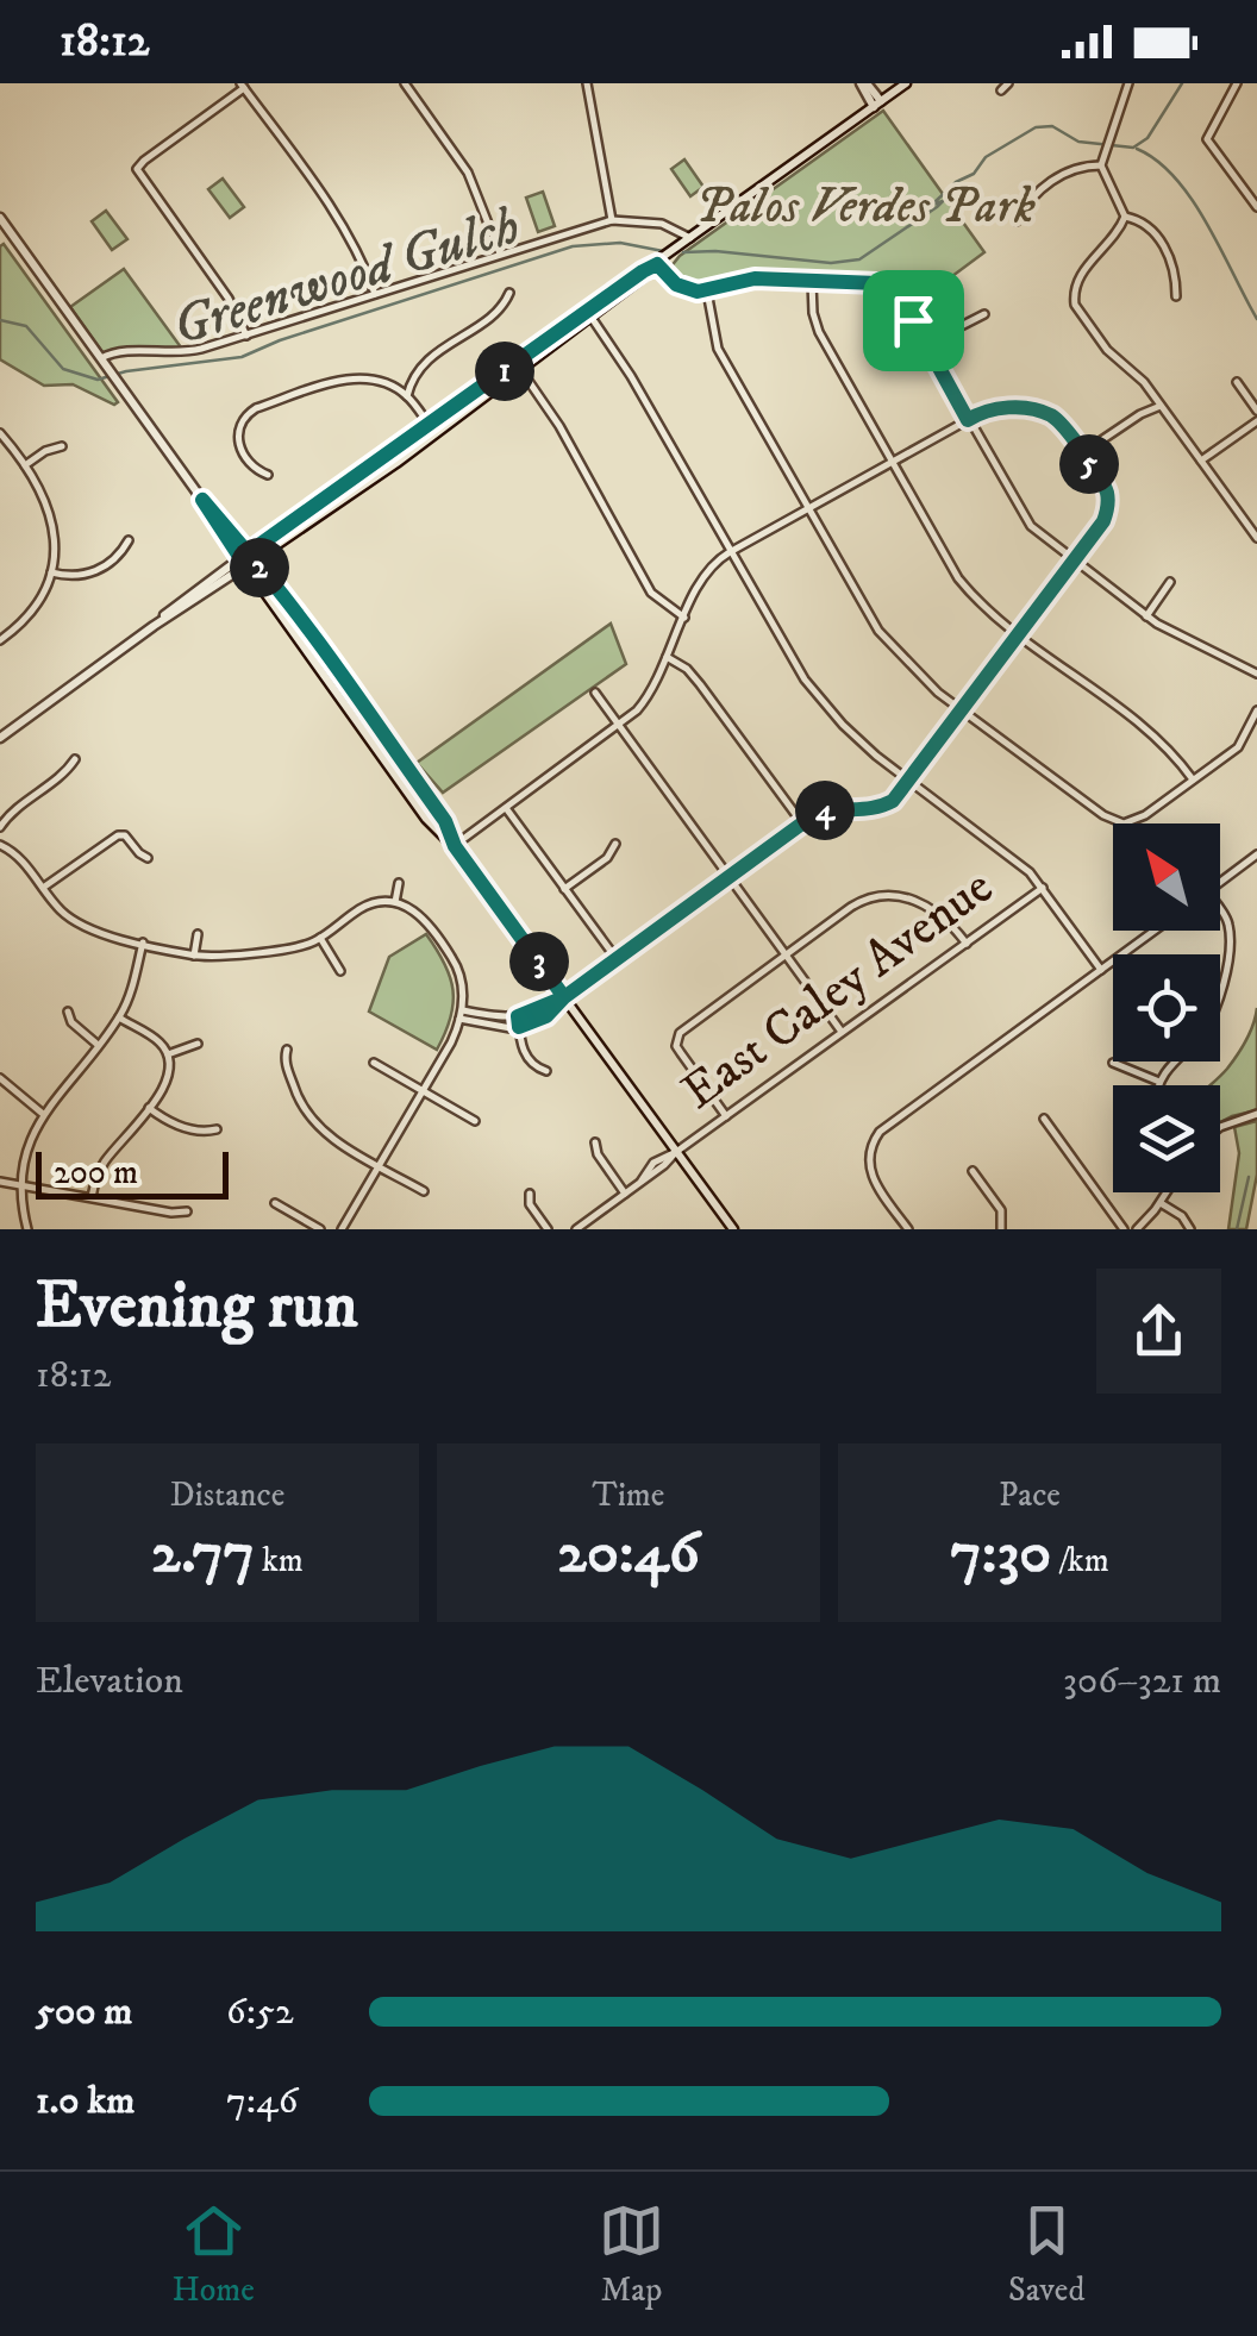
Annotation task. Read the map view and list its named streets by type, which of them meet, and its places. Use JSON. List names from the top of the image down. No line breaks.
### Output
{"streets":{"street":["East Caley Avenue"]},"water":["Greenwood Gulch"],"parks":["Palos Verdes Park"],"scale_bar":"200 m","north":"top left","page":{"status":"18:12","pins":["1","5","2","4","3"],"scale":"200 m","heading":["Evening run","18:12"],"stats":[["Distance","2.77 km"],["Time","20:46"],["Pace","7:30 /km"]],"chart":["Elevation","306–321 m"],"list":[{"name":"500 m","note":"6:52"},{"name":"1.0 km","note":"7:46"}],"tabs":["Home","Map","Saved"]}}
